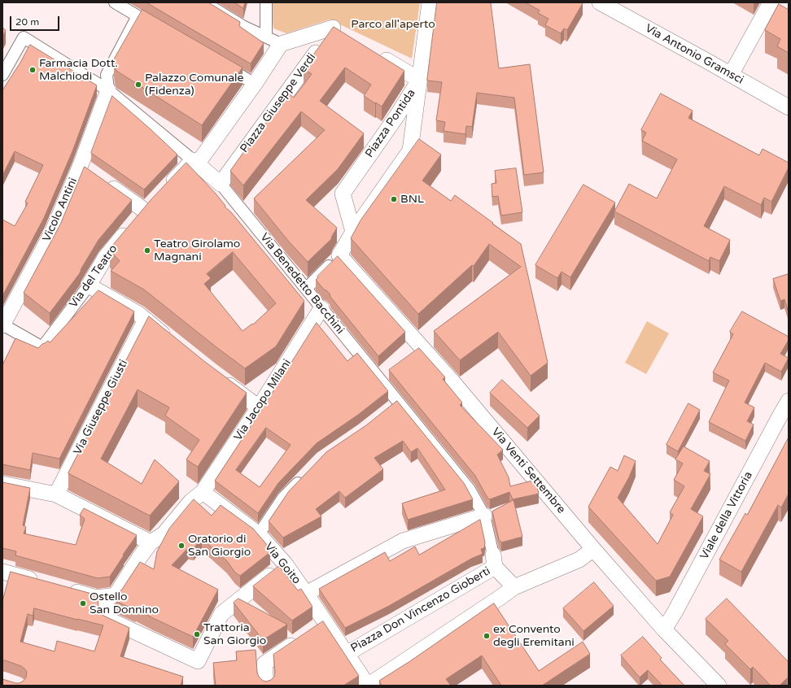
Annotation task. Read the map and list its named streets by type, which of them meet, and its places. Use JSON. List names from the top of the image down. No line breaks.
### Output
{"streets":{"street":["Via Antonio Gramsci","Piazza Giuseppe Verdi","Piazza Pontida","Vicolo Antini","Via del Teatro","Via Benedetto Bacchini","Via Jacopo Milani","Via Giuseppe Giusti","Via Venti Settembre","Viale della Vittoria","Via Goito","Piazza Don Vincenzo Gioberti"]},"crossings":[["Piazza Giuseppe Verdi","Via Benedetto Bacchini"],["Piazza Pontida","Via Venti Settembre"],["Vicolo Antini","Via del Teatro"],["Vicolo Antini","Via Benedetto Bacchini"],["Via Benedetto Bacchini","Via Jacopo Milani"],["Via Benedetto Bacchini","Piazza Don Vincenzo Gioberti"],["Via Jacopo Milani","Via Goito"],["Via Venti Settembre","Viale della Vittoria"],["Via Venti Settembre","Piazza Don Vincenzo Gioberti"],["Via Goito","Piazza Don Vincenzo Gioberti"]],"parks":["Parco all'aperto"],"places":["Farmacia Dott. Malchiodi","Palazzo Comunale (Fidenza)","BNL","Teatro Girolamo Magnani","Oratorio di San Giorgio","Ostello San Donnino","Trattoria San Giorgio","ex Convento degli Eremitani"],"scale_bar":"20 m"}
